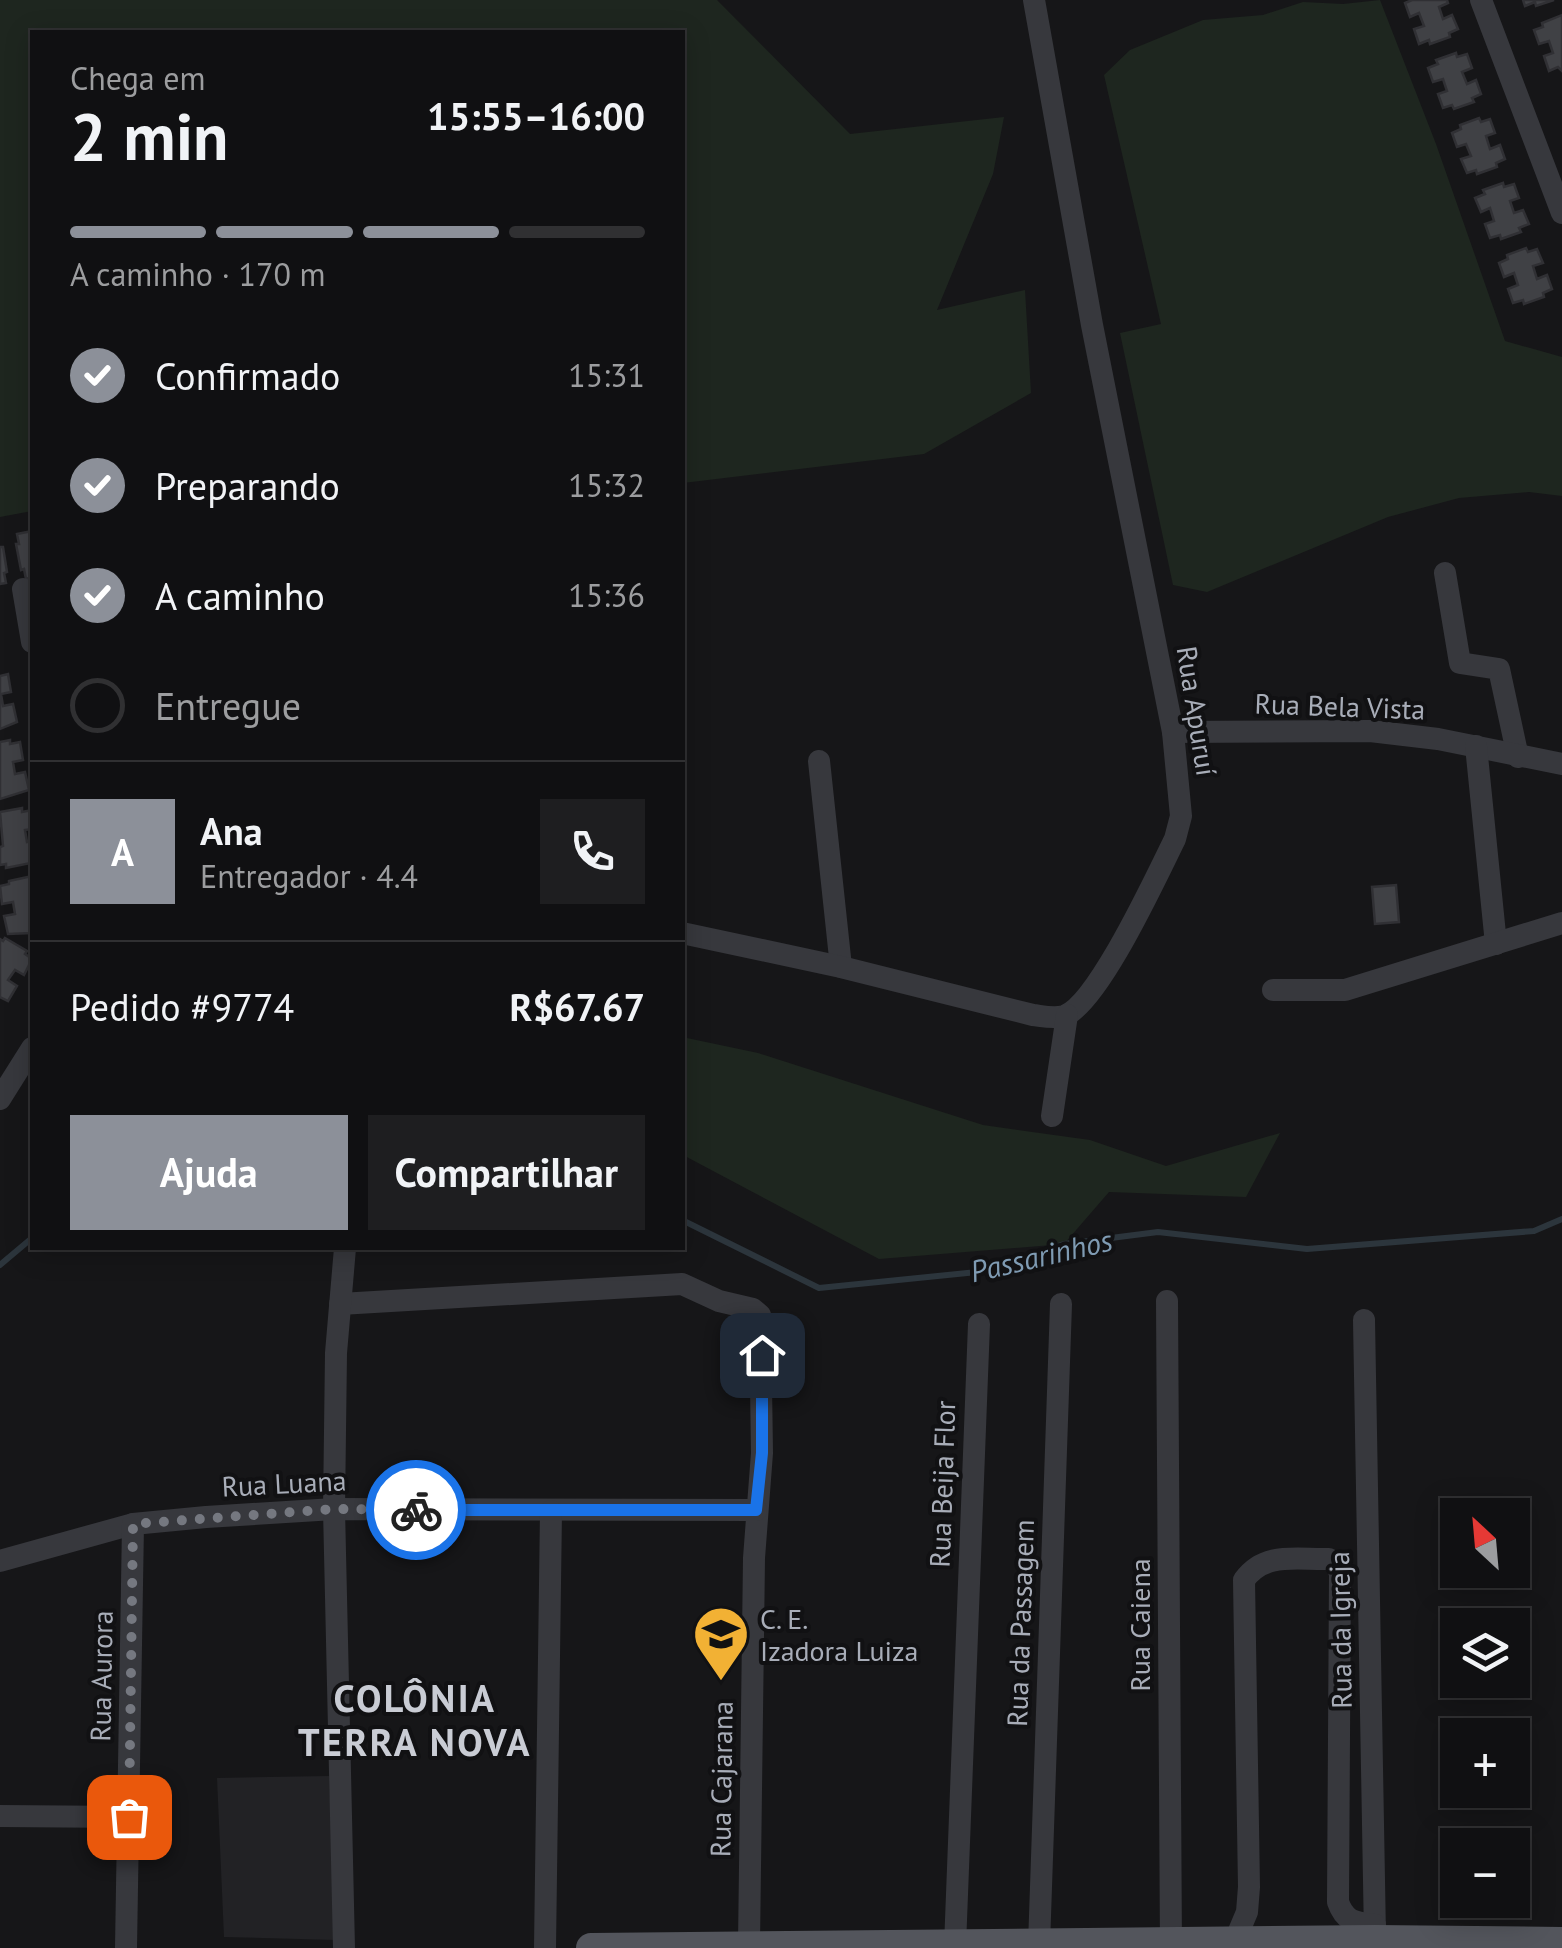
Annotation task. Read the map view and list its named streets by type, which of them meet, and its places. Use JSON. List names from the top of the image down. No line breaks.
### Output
{"streets":{"street":["Rua Bela Vista","Rua Apuruí","Rua Luana","Rua Beija Flor","Rua da Passagem","Rua Caiena","Rua da Igreja","Rua Aurora","Rua Cajarana"]},"crossings":[["Rua Bela Vista","Rua Apuruí"],["Rua Luana","Rua Aurora"],["Rua Luana","Rua Cajarana"]],"districts":["COLÔNIA TERRA NOVA"],"water":["Passarinhos"],"places":{"school or university":["C. E. Izadora Luiza"]},"north":"top left","page":{"heading":["2 min","Chega em","15:55–16:00"],"panel":["Ana","Entregador · 4.4","Pedido #9774","R$67.67"],"bar":"A caminho · 170 m","list":[["Confirmado","15:31"],["Preparando","15:32"],["A caminho","15:36"],"Entregue"],"round":"A","buttons":["Ajuda","Compartilhar"],"map_buttons":["+","−"]}}
